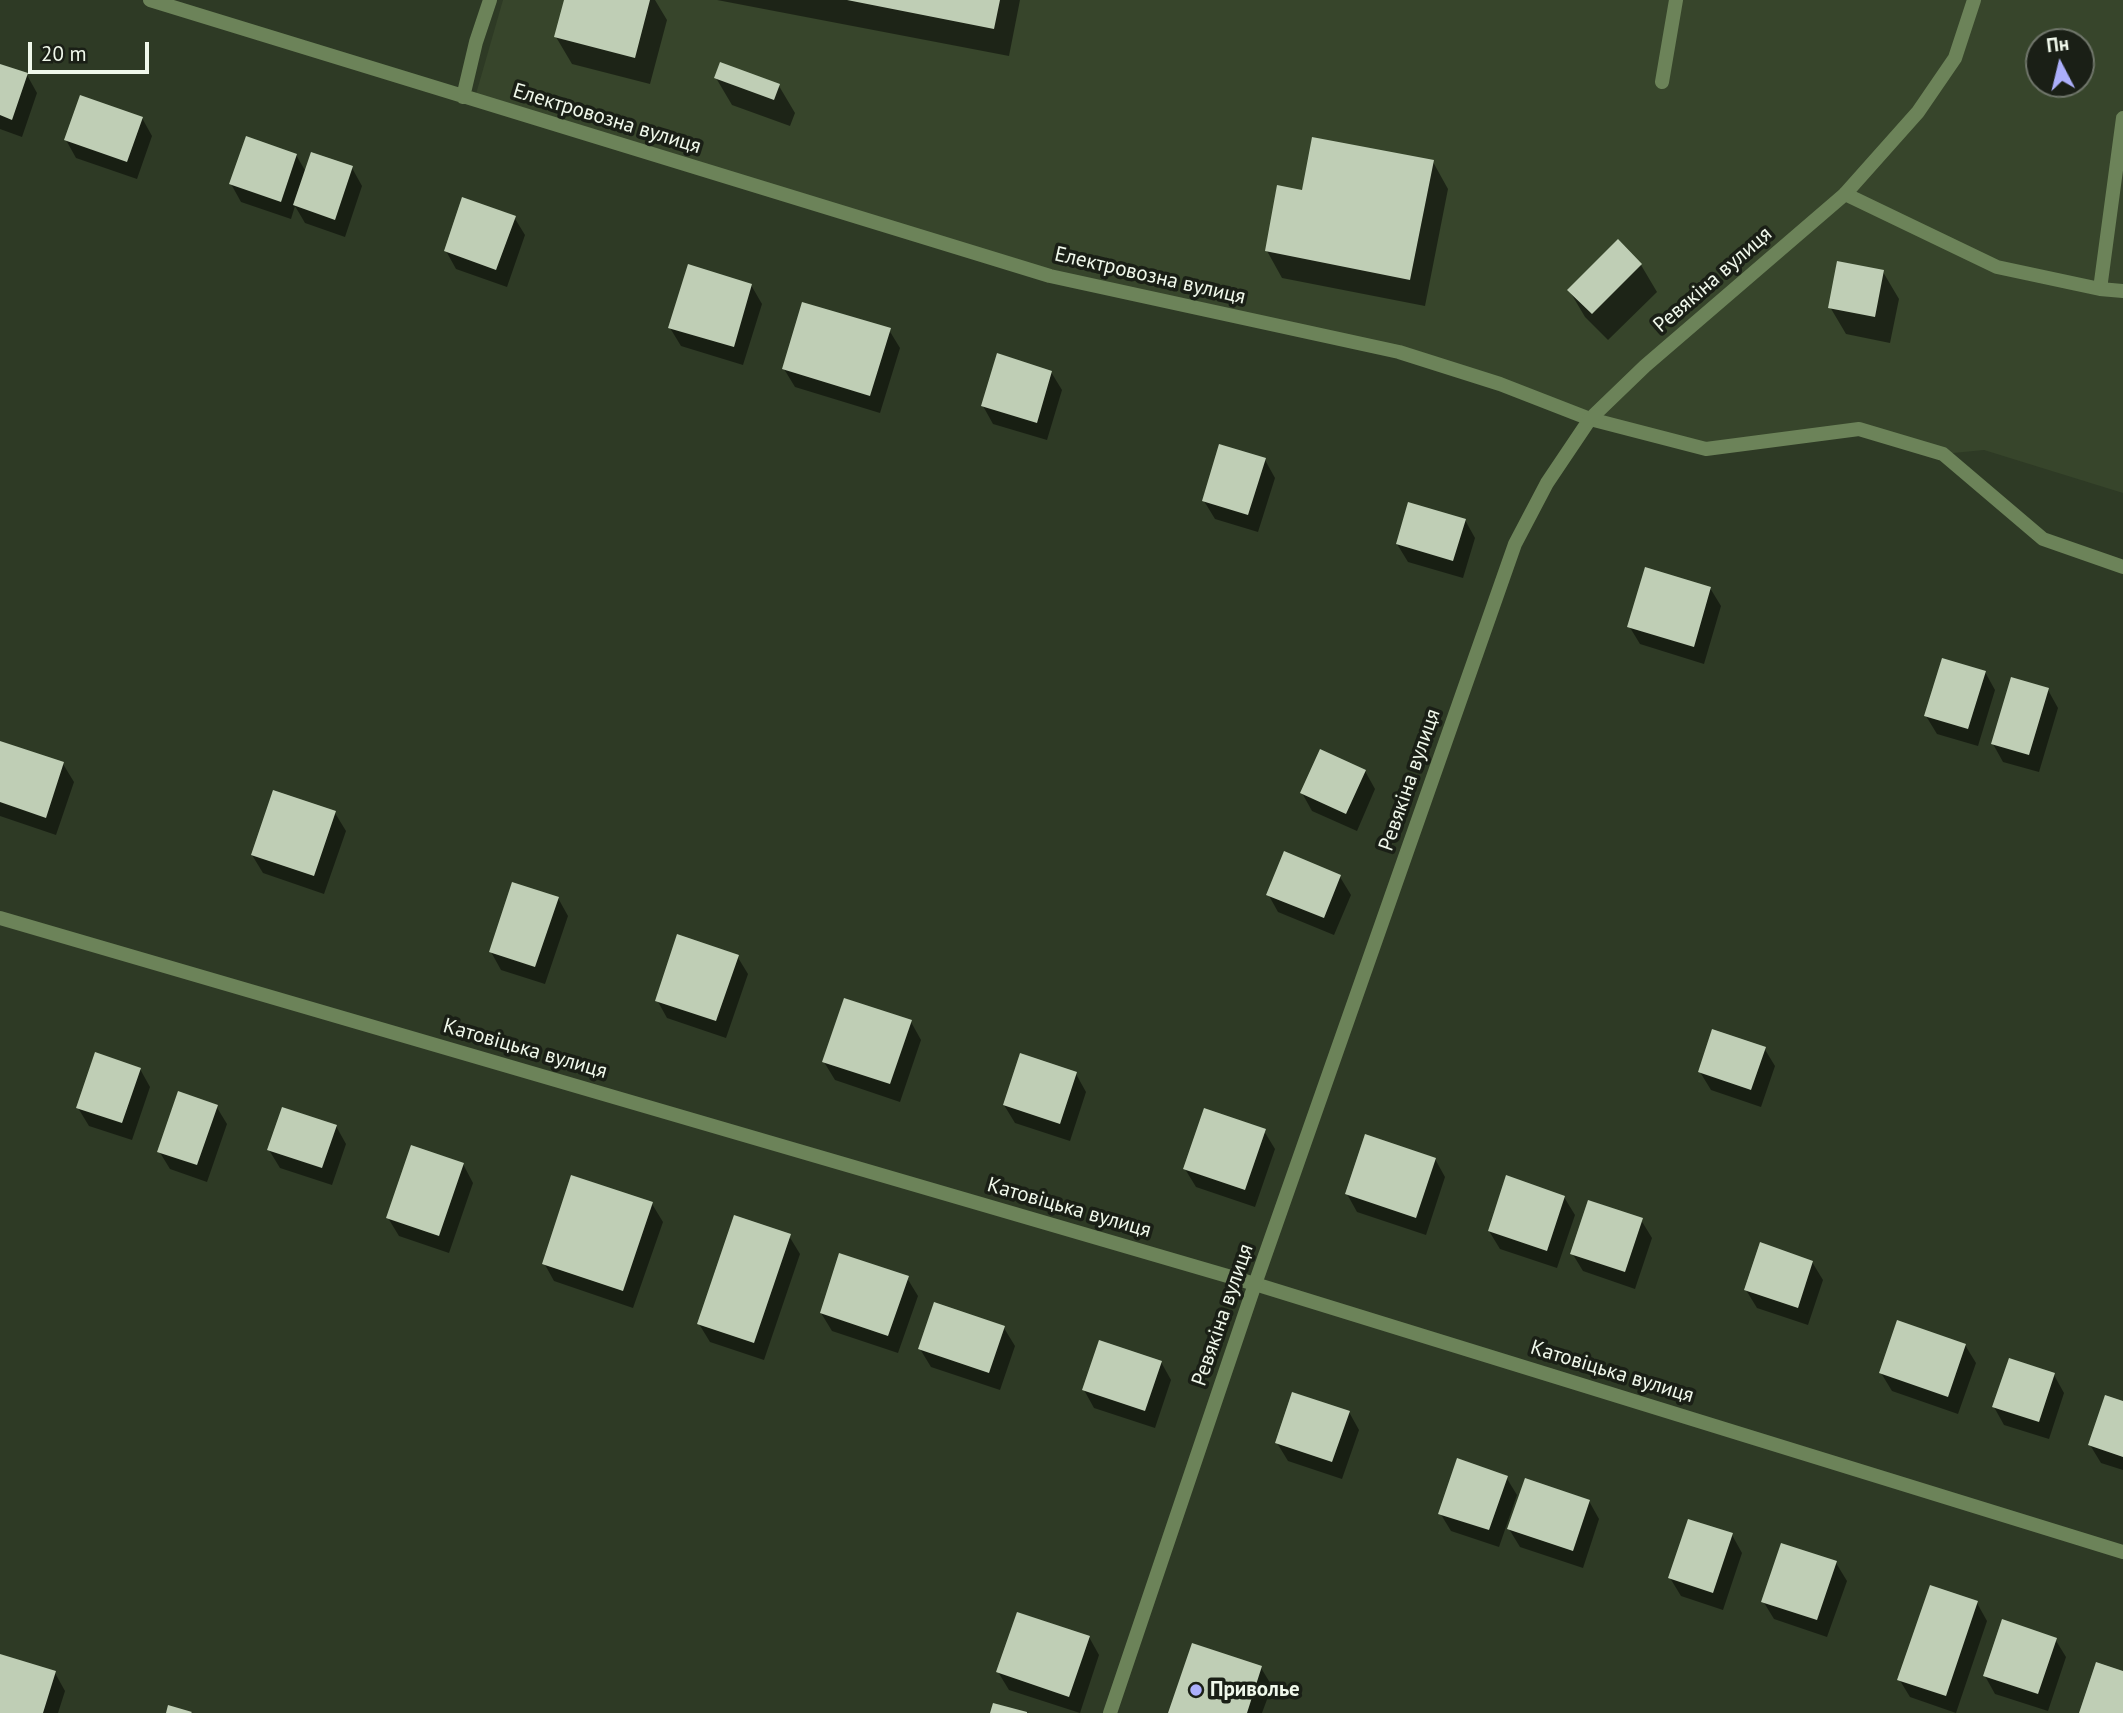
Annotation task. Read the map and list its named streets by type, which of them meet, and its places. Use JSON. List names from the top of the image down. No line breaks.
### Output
{"streets":{"street":["Електровозна вулиця","Ревякіна вулиця","Катовіцька вулиця"]},"crossings":[["Електровозна вулиця","Ревякіна вулиця"],["Ревякіна вулиця","Катовіцька вулиця"]],"places":["Приволье"],"scale_bar":"20 m","north":"top"}
